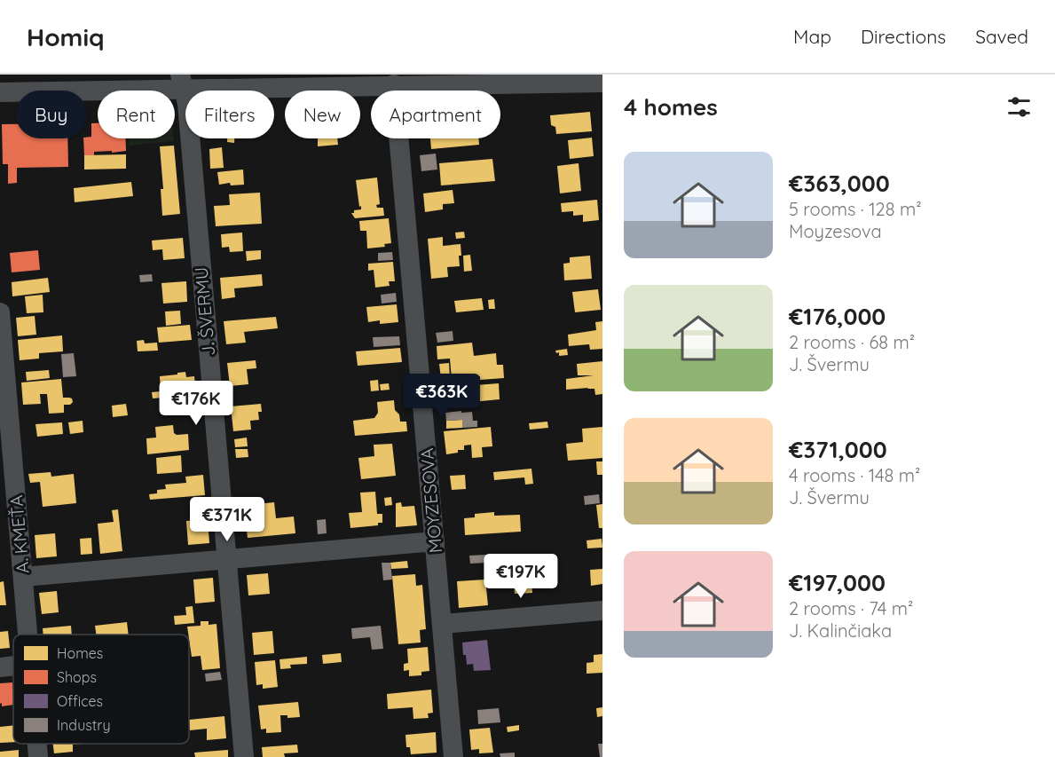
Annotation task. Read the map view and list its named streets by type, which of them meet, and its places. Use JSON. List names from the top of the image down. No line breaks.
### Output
{"streets":{"street":["J. ŠVERMU","MOYZESOVA","A. KMEŤA"]},"legend":["Homes","Shops","Offices","Industry"],"page":{"header":"Homiq","nav":["Map","Directions","Saved"],"heading":"4 homes","chip":["Buy","Rent","Filters","New","Apartment"],"list":[{"name":"€363,000","note":"5 rooms · 128 m² · Moyzesova"},{"name":"€176,000","note":"2 rooms · 68 m² · J. Švermu"},{"name":"€371,000","note":"4 rooms · 148 m² · J. Švermu"},{"name":"€197,000","note":"2 rooms · 74 m² · J. Kalinčiaka"}],"price":["€363K","€176K","€371K","€197K"]}}
